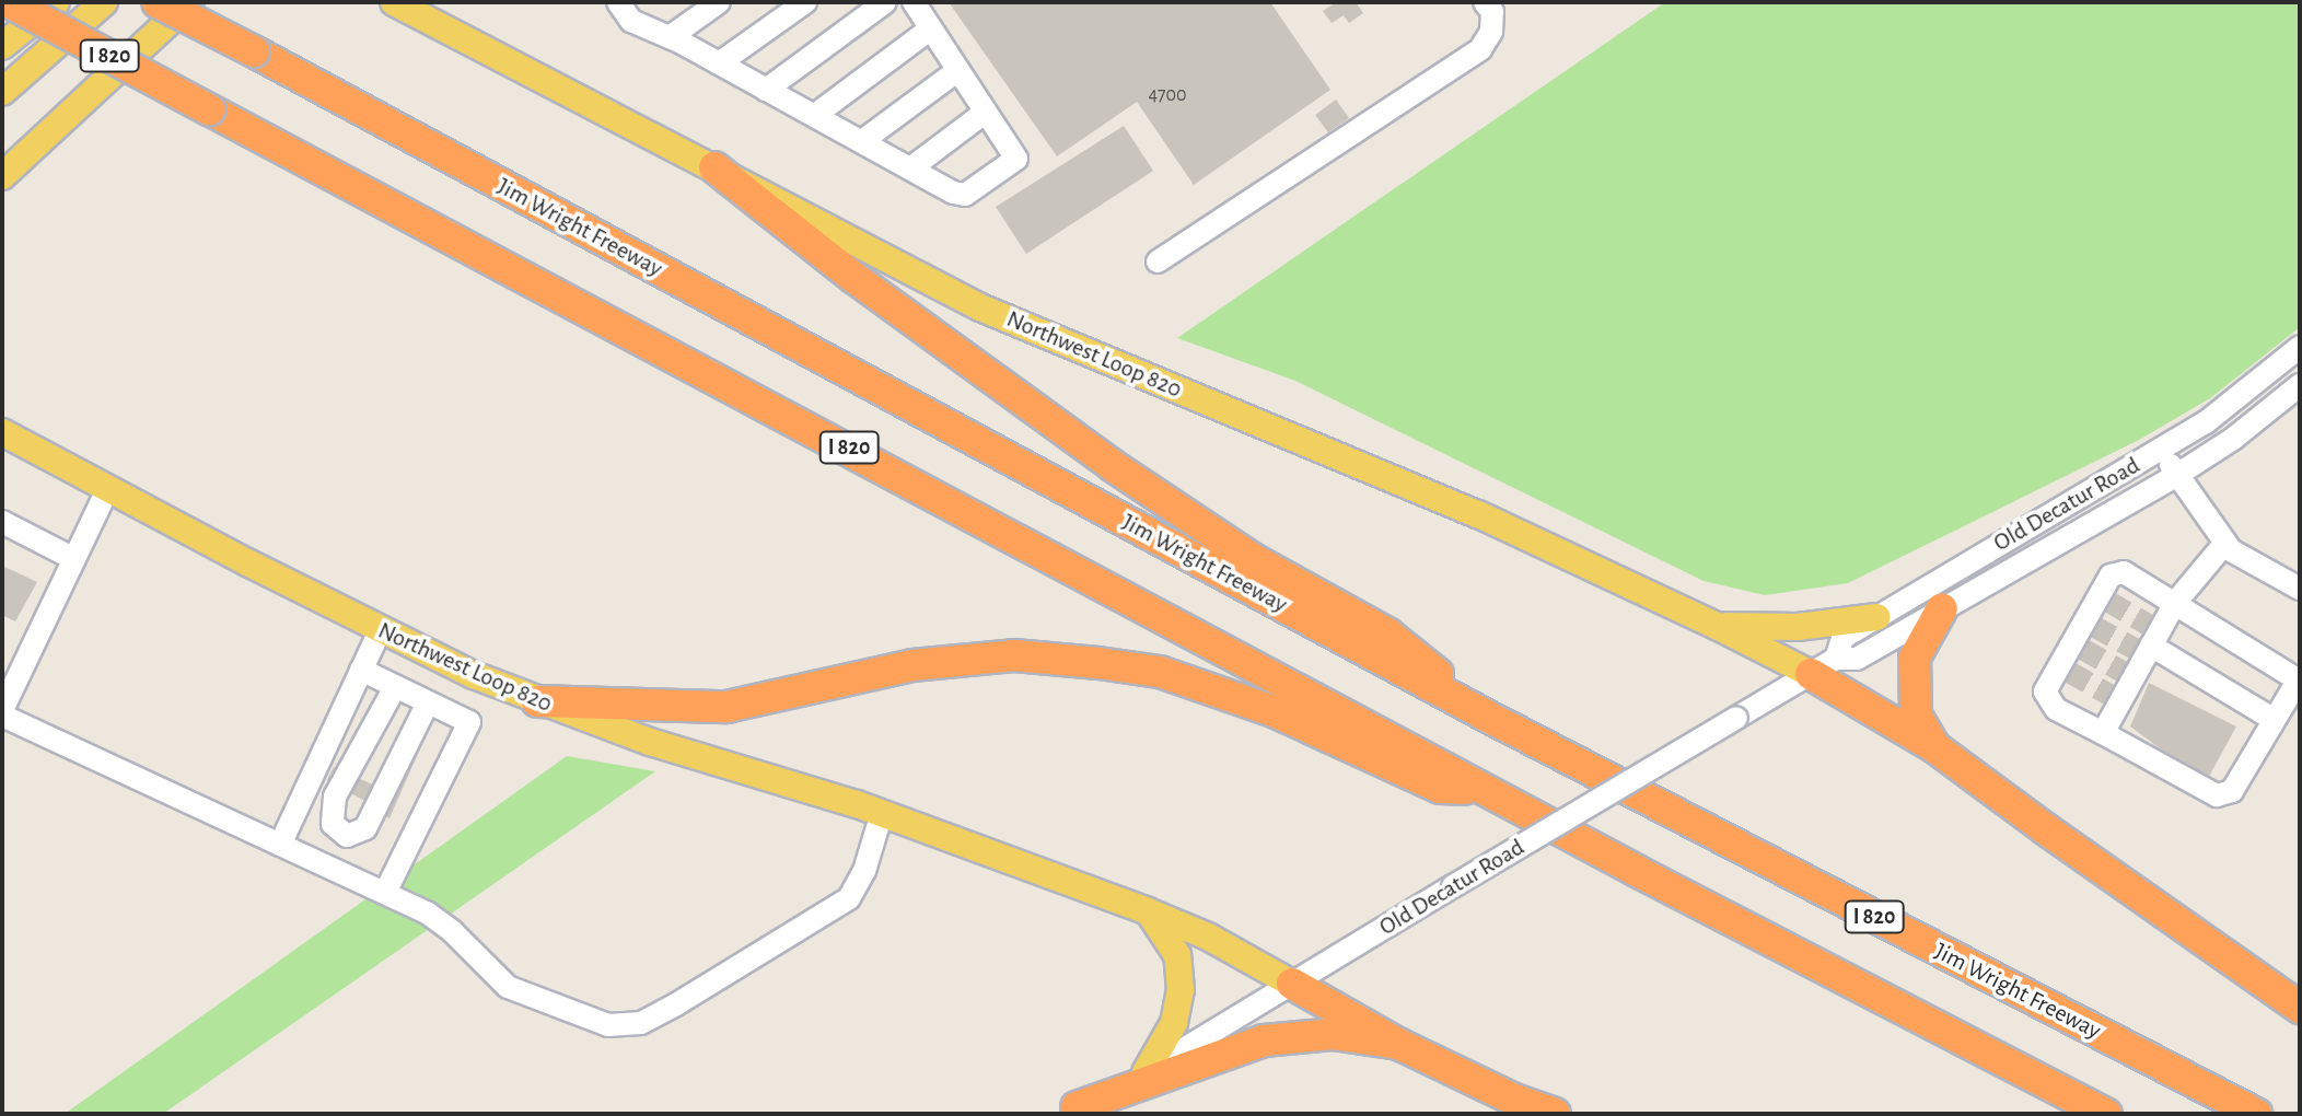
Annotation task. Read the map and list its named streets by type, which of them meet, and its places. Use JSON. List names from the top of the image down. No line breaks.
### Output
{"streets":{"highway":["I 820","Jim Wright Freeway"],"main road":["Northwest Loop 820"],"street":["Old Decatur Road"]},"crossings":[["Northwest Loop 820","Old Decatur Road"]],"house_numbers":["4700"]}
